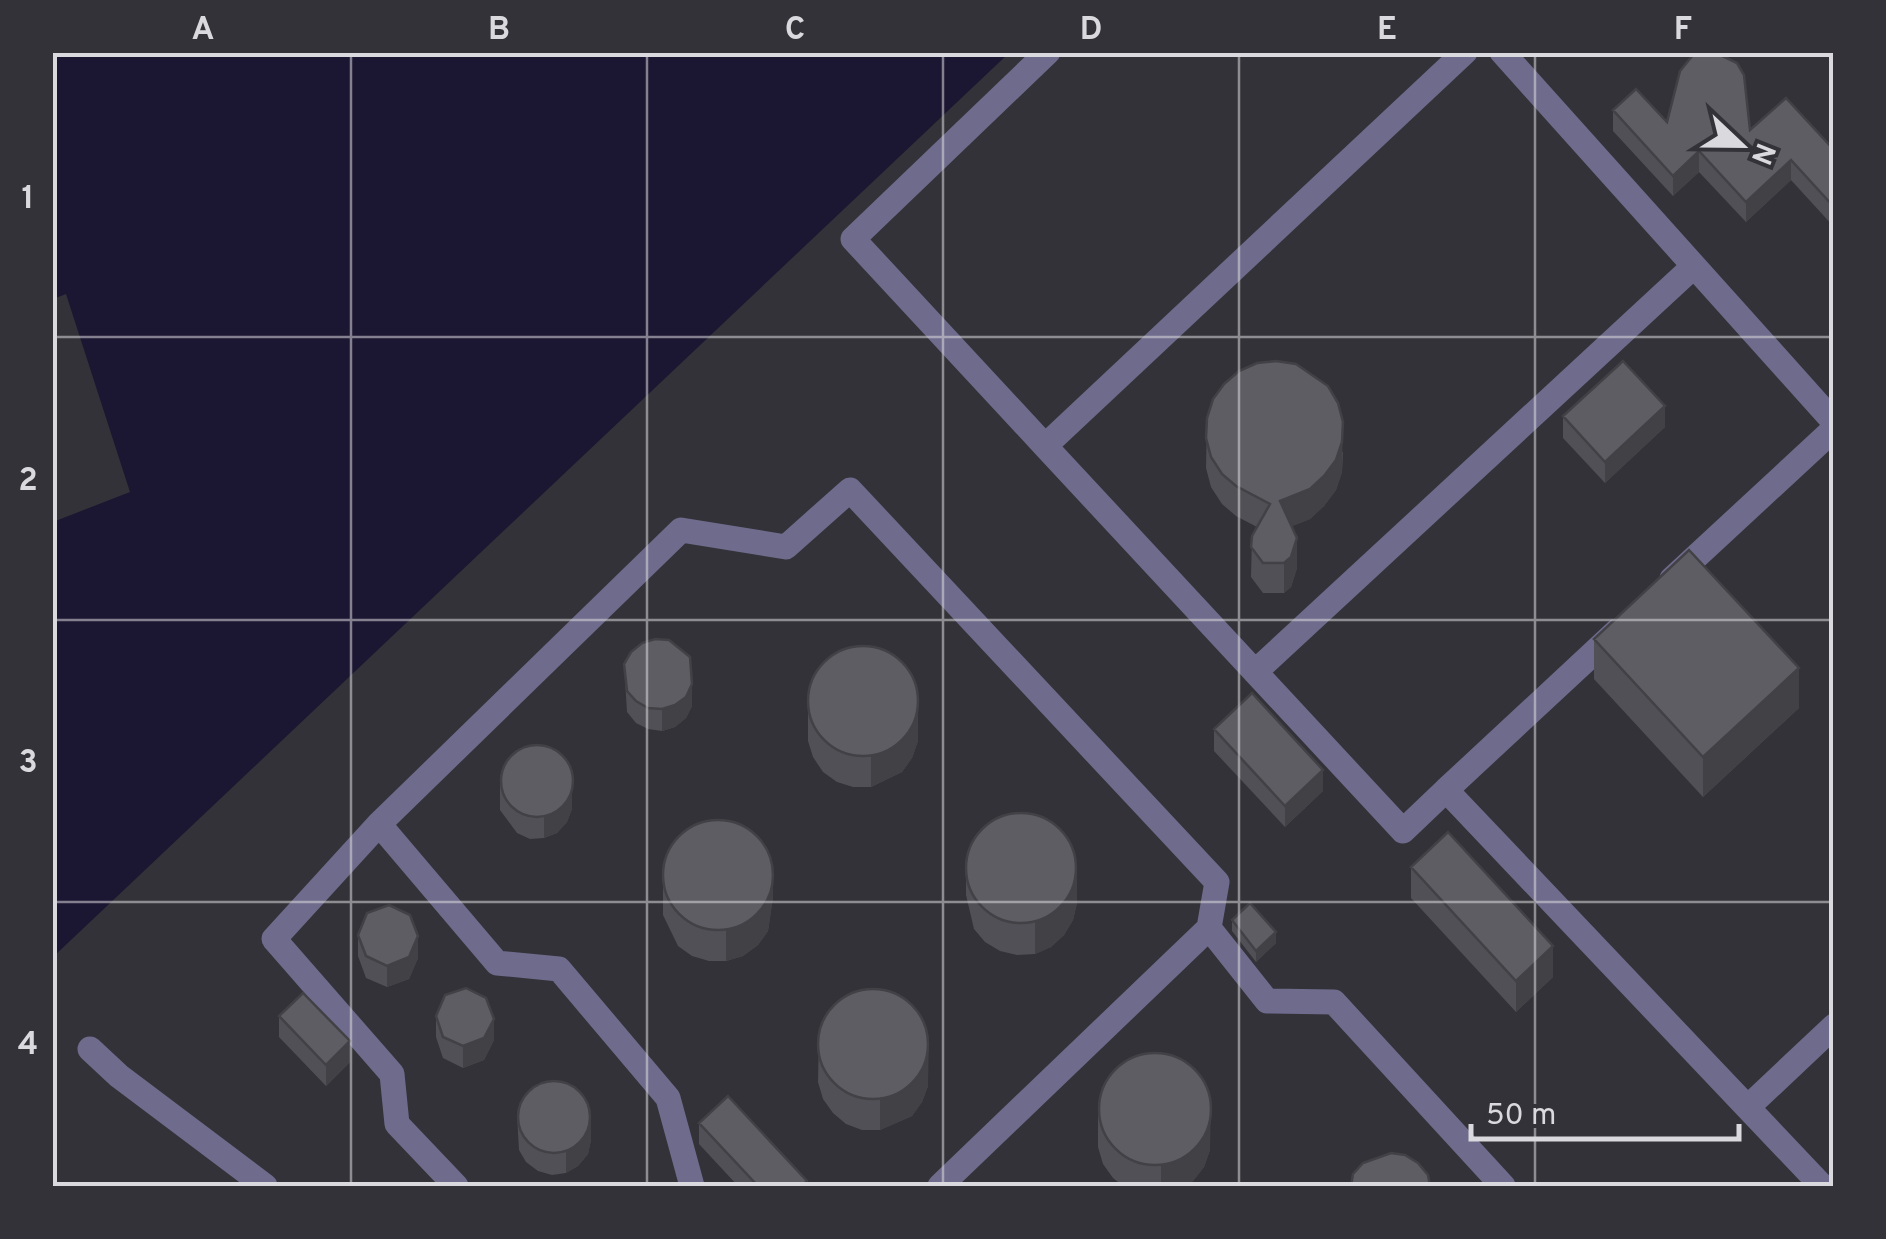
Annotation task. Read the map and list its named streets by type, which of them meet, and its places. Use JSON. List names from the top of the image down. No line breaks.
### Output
{"scale_bar":"50 m","north":"right","grid":{"columns":["A","B","C","D","E","F"],"rows":["1","2","3","4"]}}
